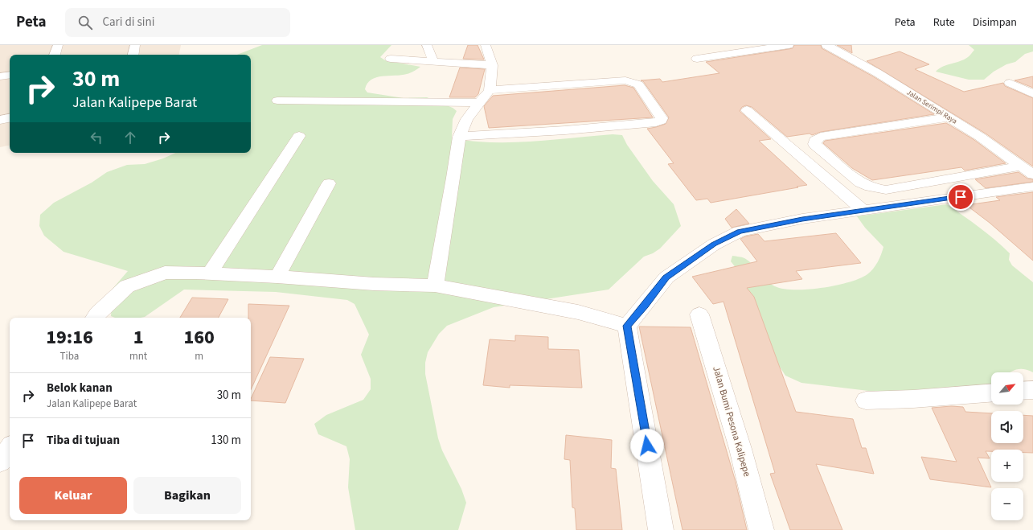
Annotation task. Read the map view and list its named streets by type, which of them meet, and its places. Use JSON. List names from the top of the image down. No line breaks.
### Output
{"streets":{"street":["Jalan Serimpi Raya","Jalan Bumi Pesona Kalipepe"]},"north":"top right","page":{"header":"Peta","search":"Cari di sini","nav":["Peta","Rute","Disimpan"],"turn":["30 m","Jalan Kalipepe Barat"],"eta":["19:16","Tiba","1","mnt","160","m"],"map_buttons":["+","−"],"list":[{"name":"Belok kanan","note":"Jalan Kalipepe Barat","value":"30 m"},{"name":"Tiba di tujuan","value":"130 m"}],"buttons":["Keluar","Bagikan"]}}
